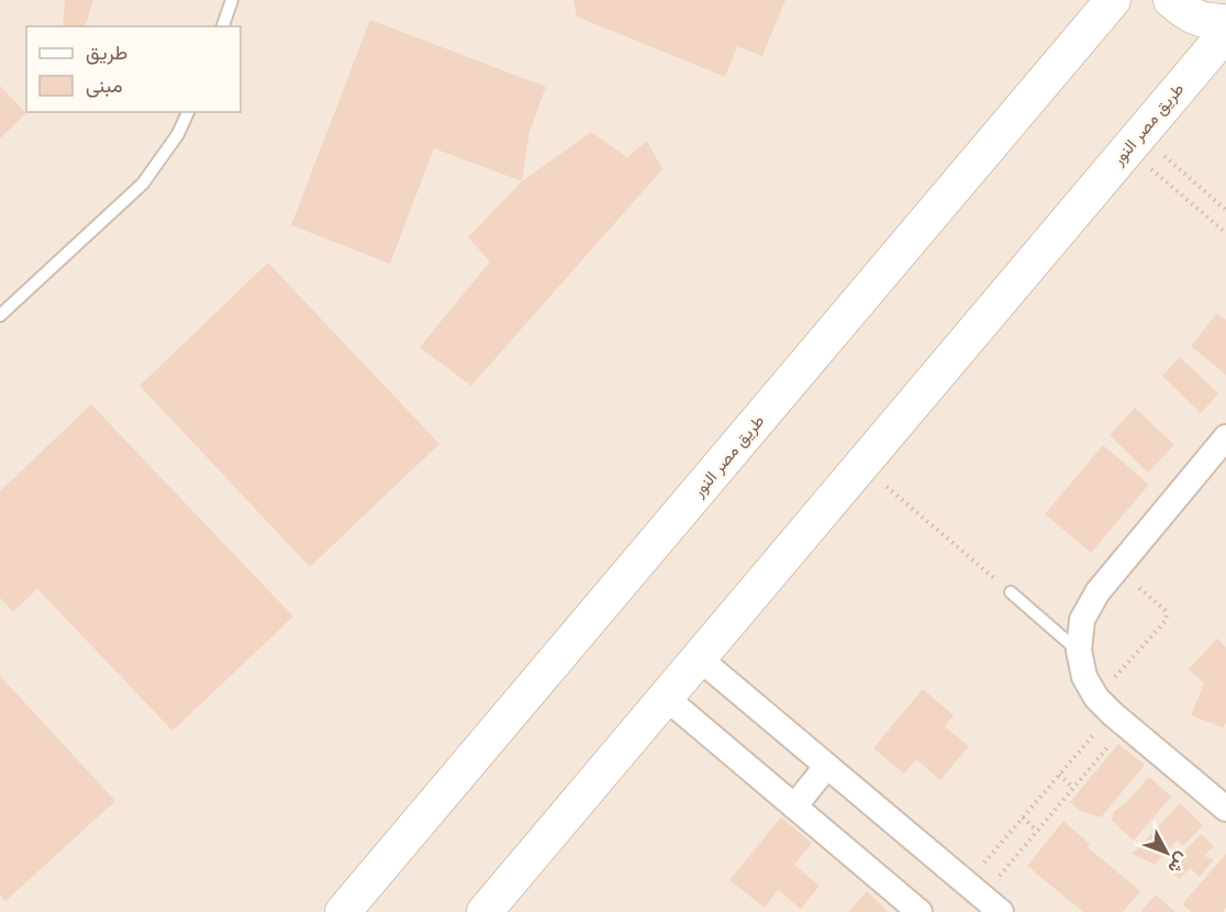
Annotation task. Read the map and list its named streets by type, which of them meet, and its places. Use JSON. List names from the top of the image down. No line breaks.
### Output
{"streets":{"street":["طريق مصر النور"]},"legend":["طريق","مبنى"],"north":"bottom right"}
